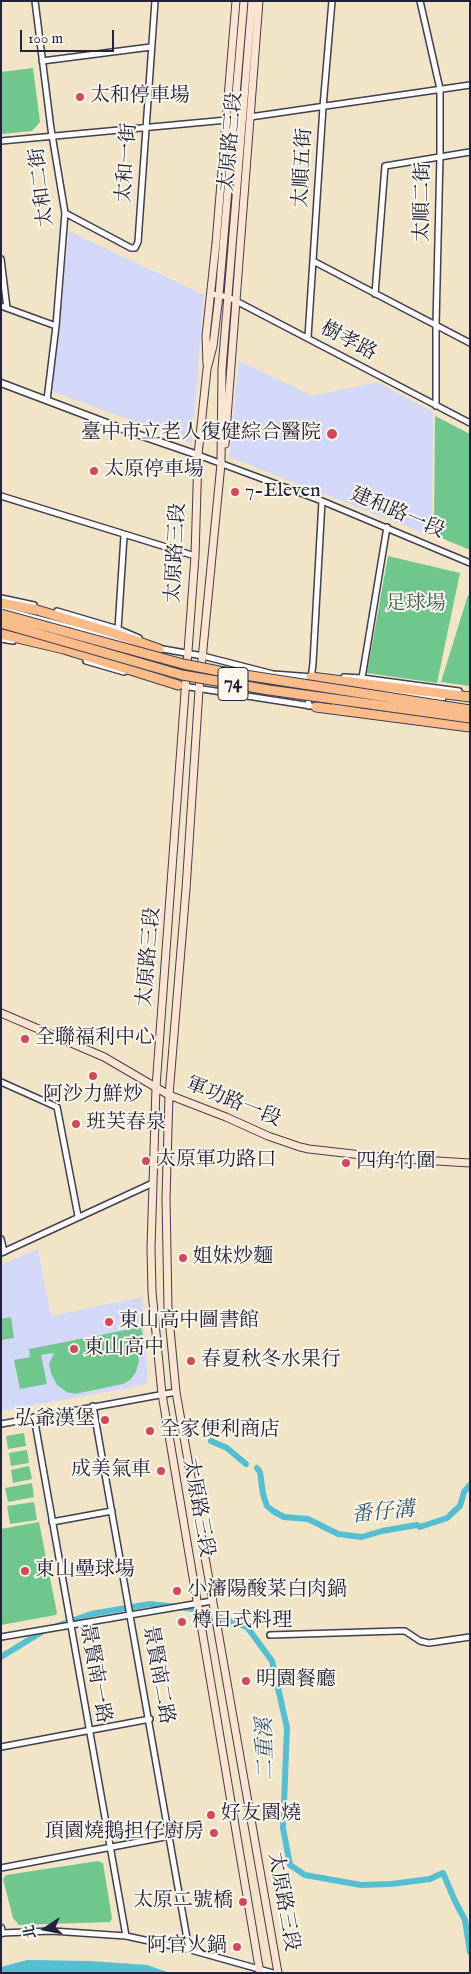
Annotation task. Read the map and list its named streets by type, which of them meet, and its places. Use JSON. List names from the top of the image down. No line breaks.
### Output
{"streets":{"highway":["74"],"main road":["太原路三段","軍功路一段"],"street":["太和一街","太順五街","太和二街","太順二街","樹孝路","建和路一段","景賢南一路","景賢南二路"]},"crossings":[["太原路三段","樹孝路"],["太原路三段","建和路一段"],["太原路三段","軍功路一段"],["太和一街","太和二街"],["太順五街","樹孝路"],["太和二街","建和路一段"],["太順二街","樹孝路"]],"water":["番仔溝","二重溪"],"parks":["足球場"],"places":["太和停車場","臺中市立老人復健綜合醫院","太原停車場","7-Eleven","全聯福利中心","阿沙力鮮炒","班芙春泉","太原軍功路口","四角竹圍","姐妹炒麵","東山高中圖書館","東山高中","春夏秋冬水果行","弘爺漢堡","全家便利商店","成美氣車","東山壘球場","小瀋陽酸菜白肉鍋","樽日式料理","明園餐廳","好友園燒","頂園燒鵝担仔廚房","太原二號橋","阿官火鍋"],"scale_bar":"100 m","north":"left"}
